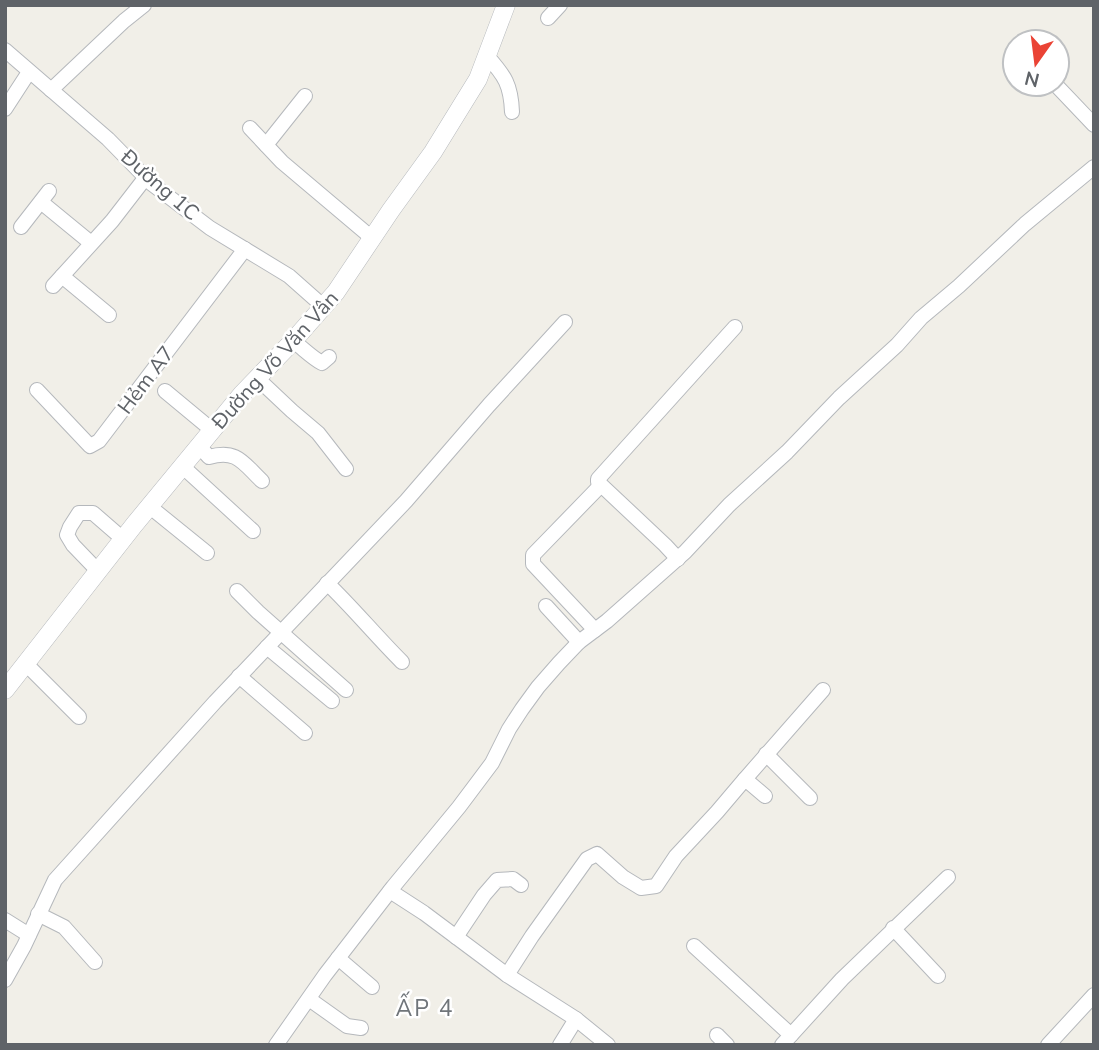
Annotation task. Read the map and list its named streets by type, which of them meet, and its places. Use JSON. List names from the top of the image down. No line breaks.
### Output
{"streets":{"street":["Đường 1C","Đường Võ Văn Vân","Hẻm A7"]},"crossings":[["Đường 1C","Đường Võ Văn Vân"],["Đường 1C","Hẻm A7"]],"districts":["ẤP 4"],"north":"bottom"}
